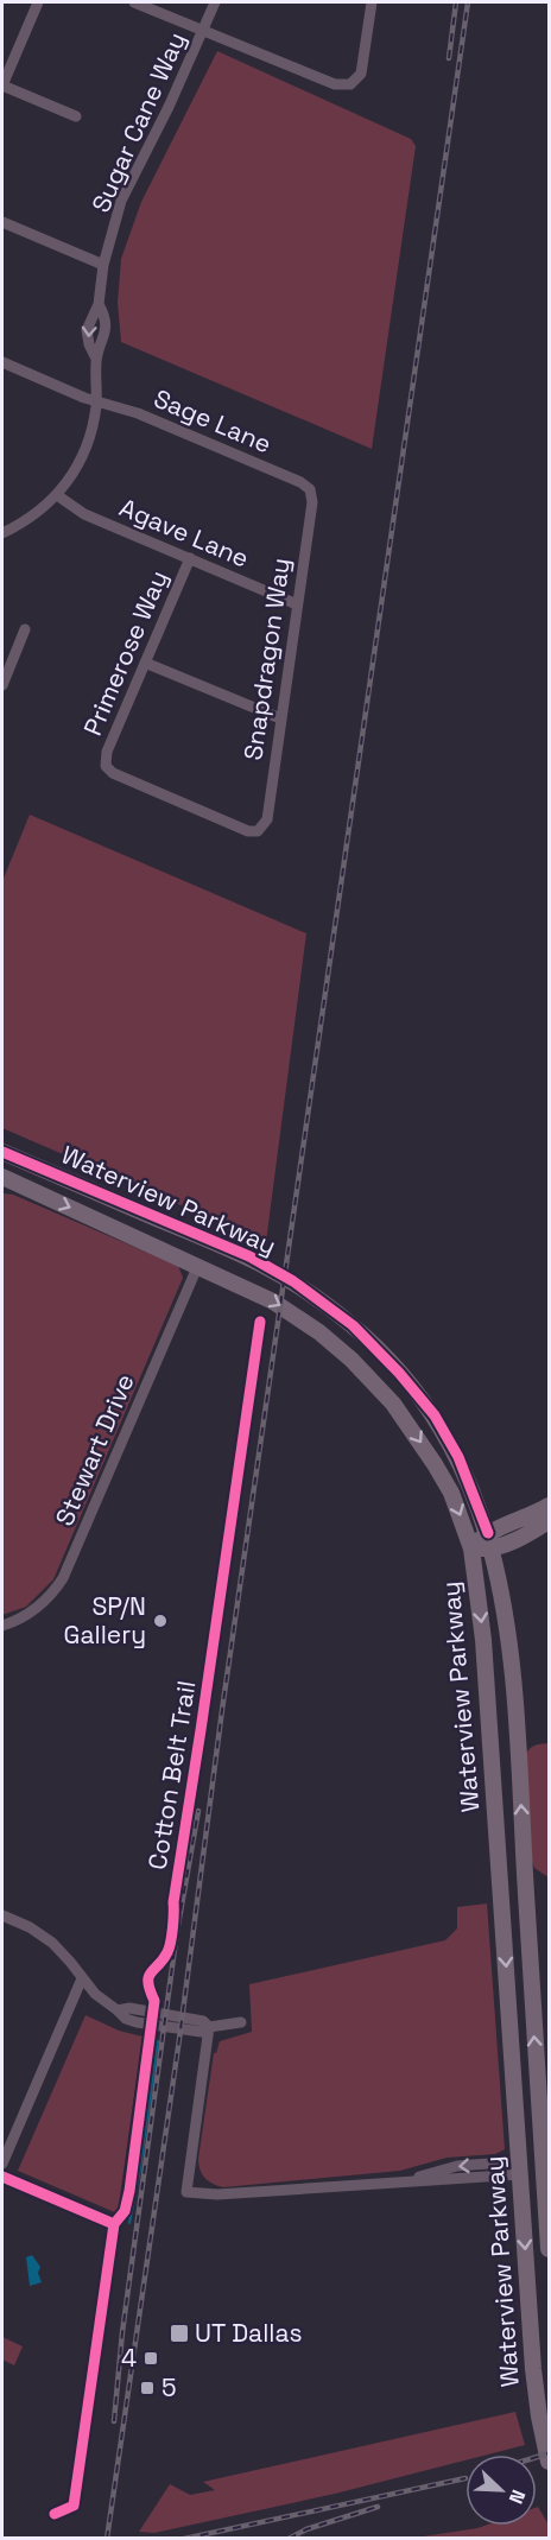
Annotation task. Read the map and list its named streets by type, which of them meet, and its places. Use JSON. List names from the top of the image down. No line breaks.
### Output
{"streets":{"main road":["Waterview Parkway"],"street":["Sugar Cane Way","Sage Lane","Agave Lane","Primerose Way","Snapdragon Way","Stewart Drive"],"cycle path":["Cotton Belt Trail"]},"crossings":[["Sugar Cane Way","Sage Lane"],["Sugar Cane Way","Agave Lane"],["Sage Lane","Snapdragon Way"],["Agave Lane","Primerose Way"],["Agave Lane","Snapdragon Way"],["Primerose Way","Snapdragon Way"],["Waterview Parkway","Stewart Drive"]],"places":{"other":["SP/N Gallery"],"transit":["UT Dallas","4","5"]},"north":"bottom right"}
